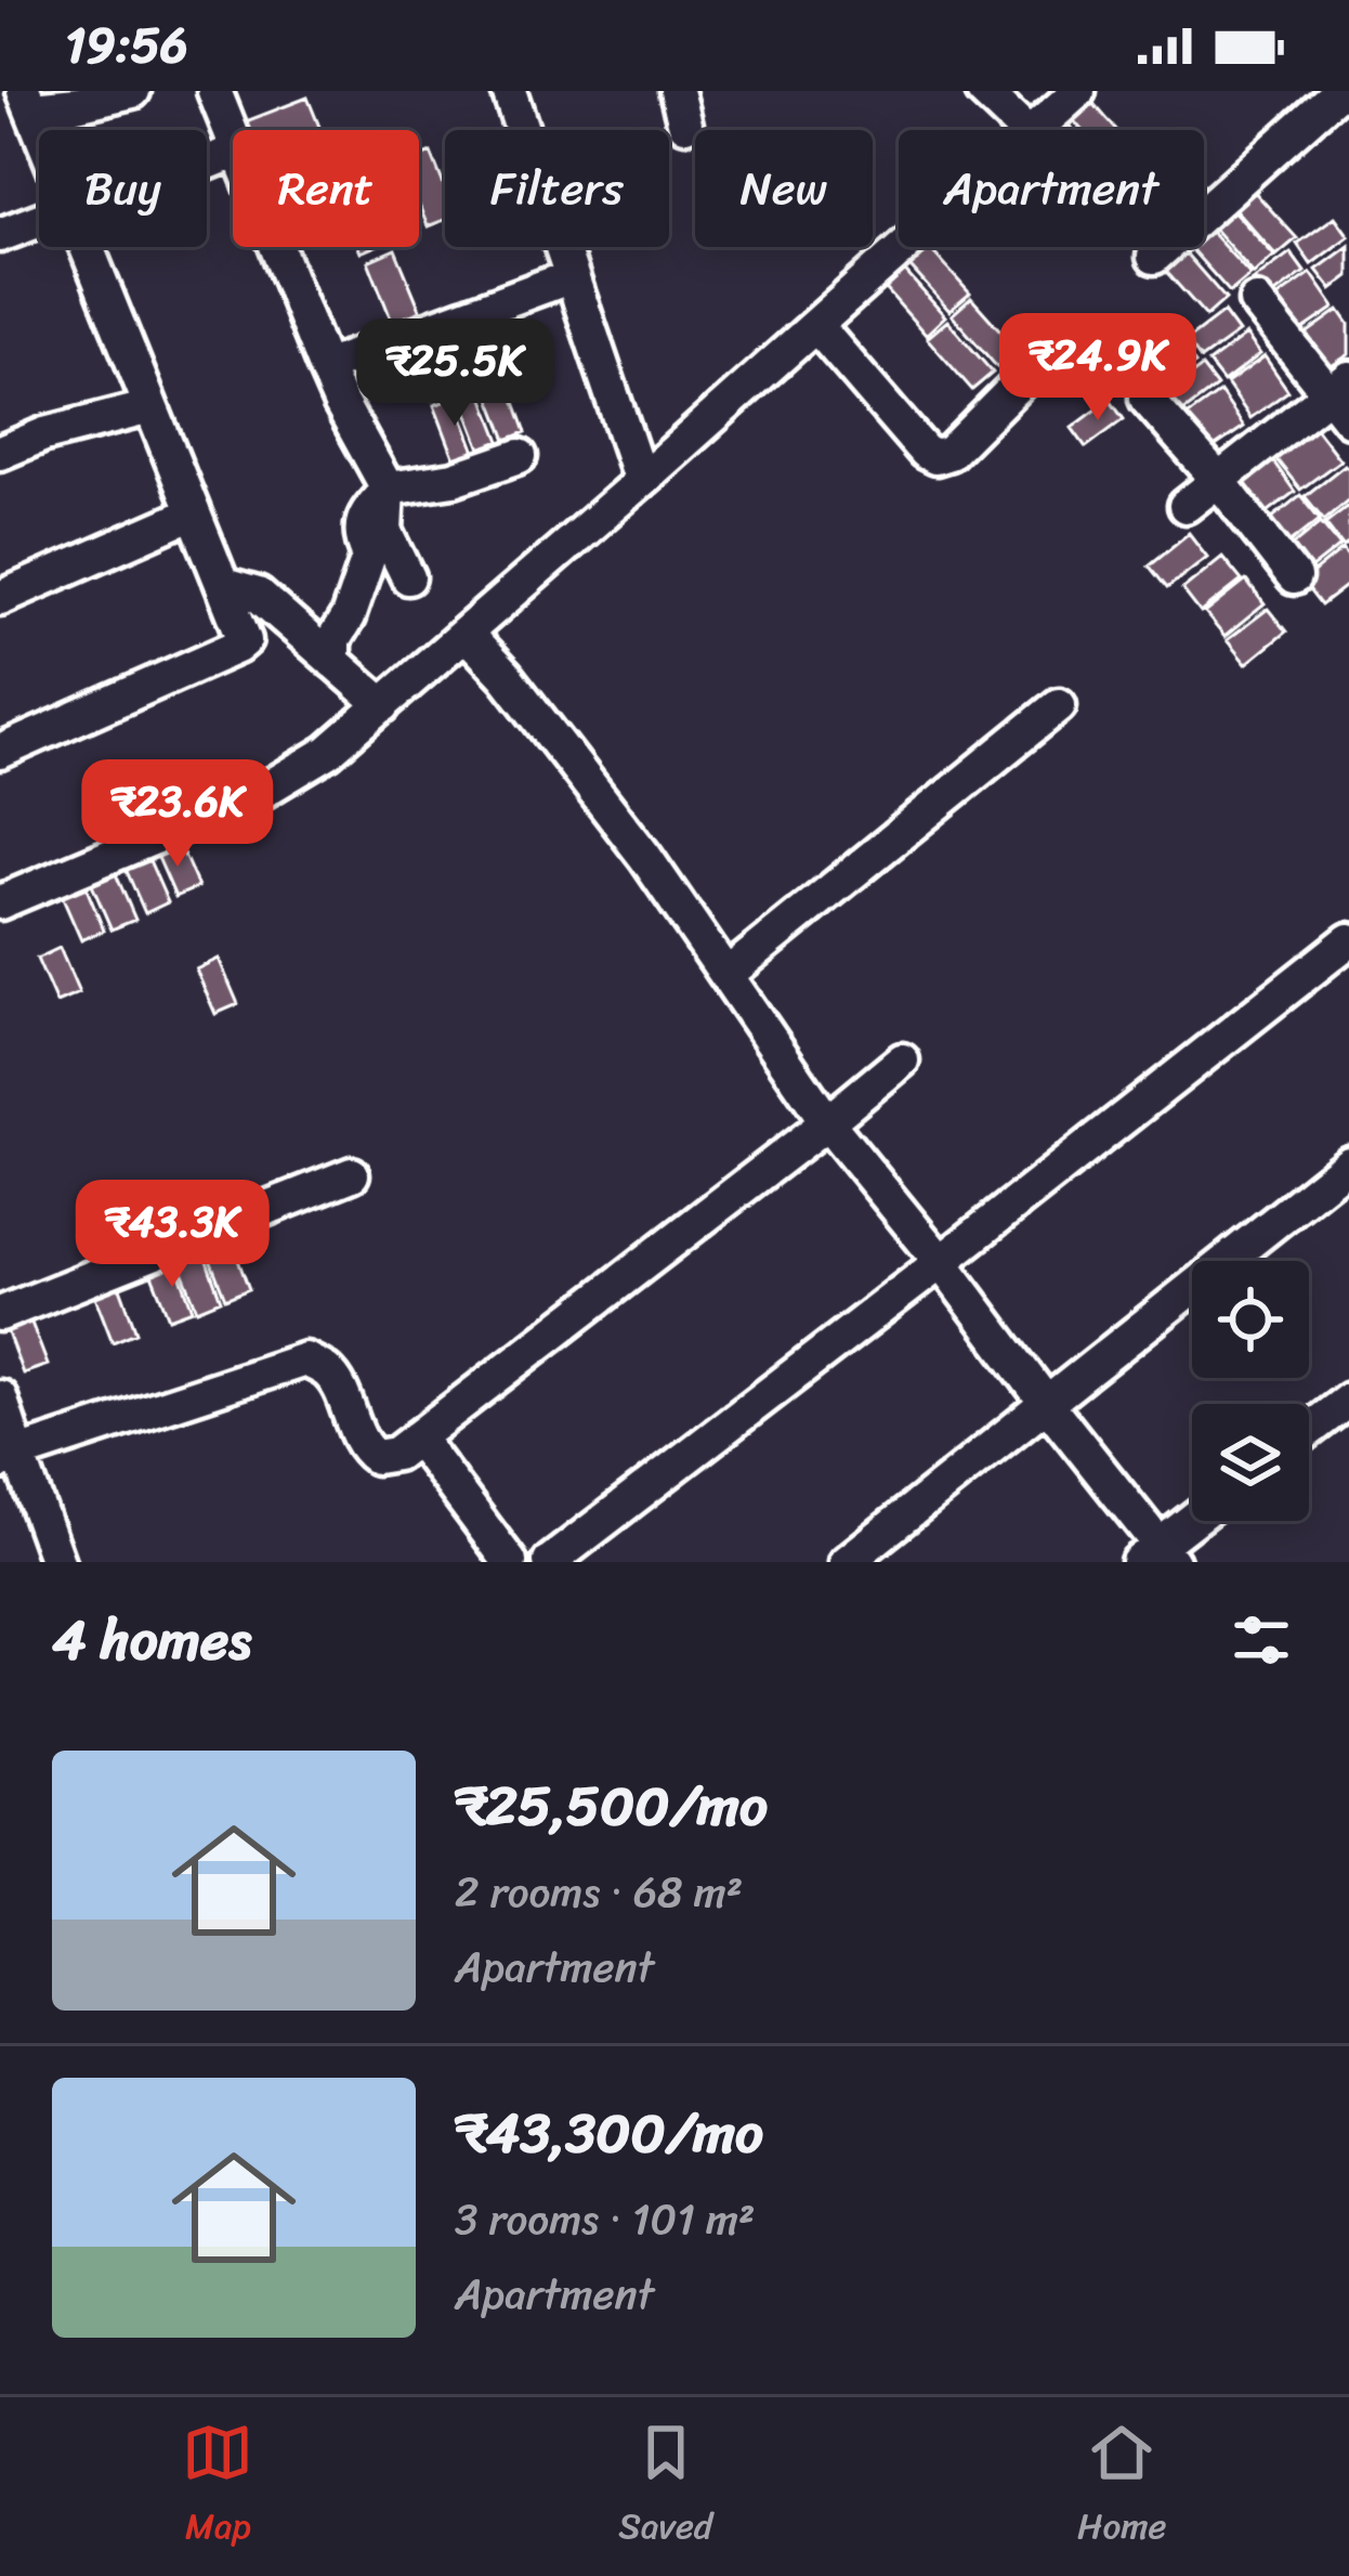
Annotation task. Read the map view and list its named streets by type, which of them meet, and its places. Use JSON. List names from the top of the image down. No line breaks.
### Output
{"page":{"status":"19:56","chip":["Buy","Rent","Filters","New","Apartment"],"price":["₹24.9K","₹25.5K","₹23.6K","₹43.3K"],"heading":"4 homes","list":[{"name":"₹25,500/mo","note":"2 rooms · 68 m² · Apartment"},{"name":"₹43,300/mo","note":"3 rooms · 101 m² · Apartment"}],"tabs":["Map","Saved","Home"]}}
